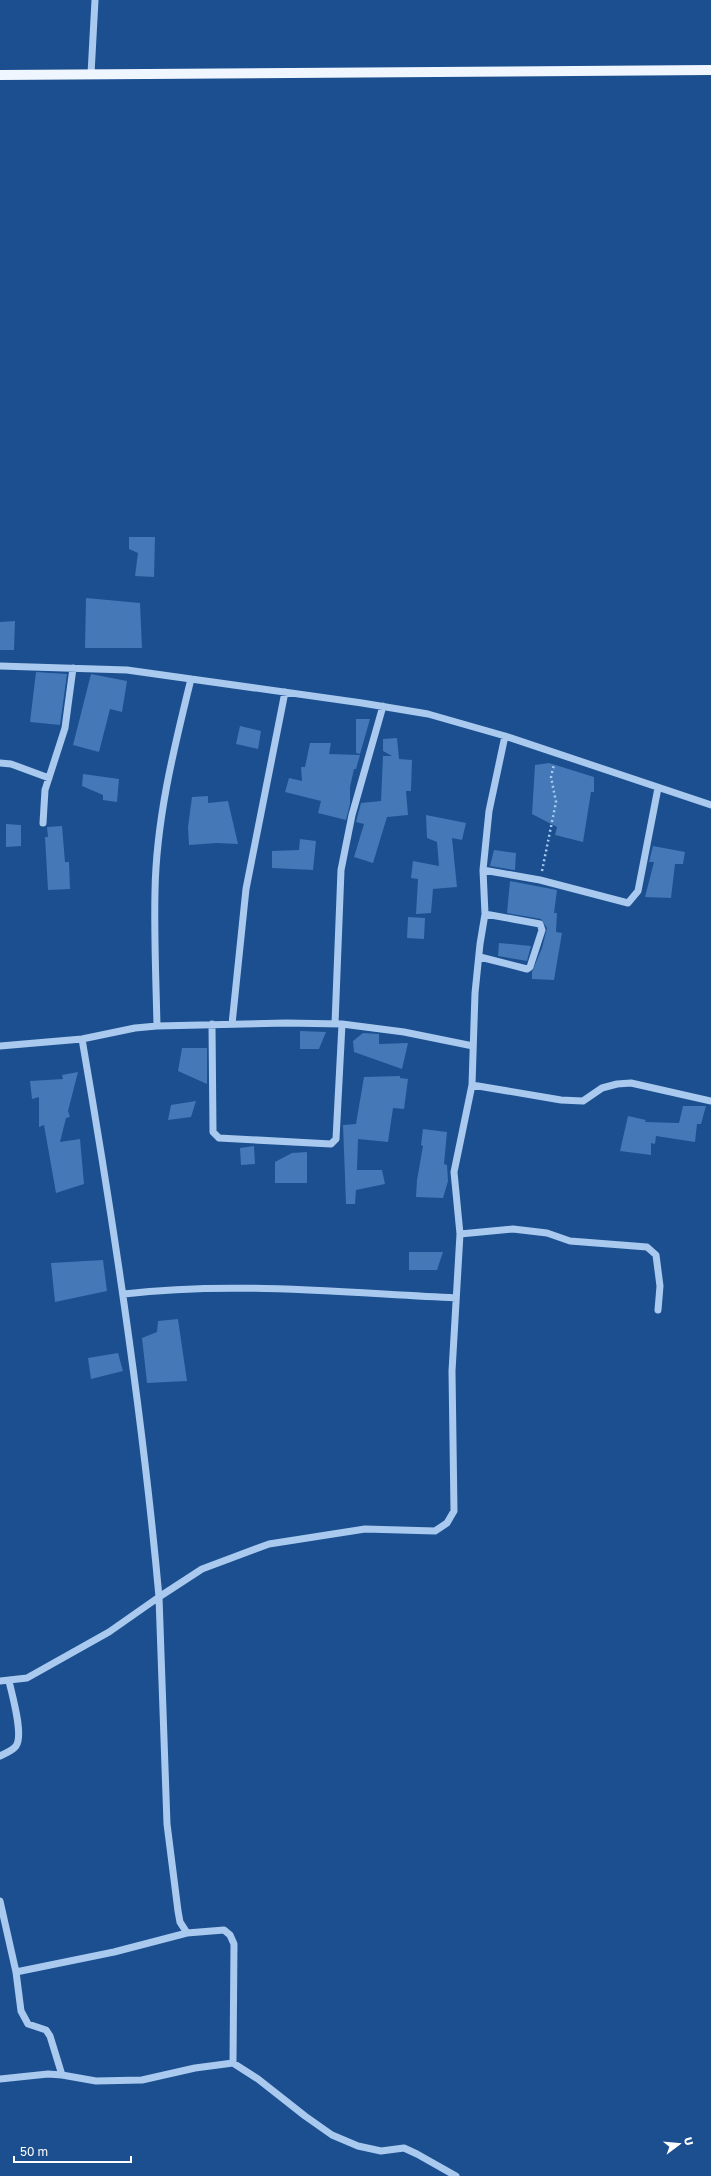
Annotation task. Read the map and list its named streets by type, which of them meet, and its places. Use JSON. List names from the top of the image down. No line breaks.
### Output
{"scale_bar":"50 m","north":"right"}
